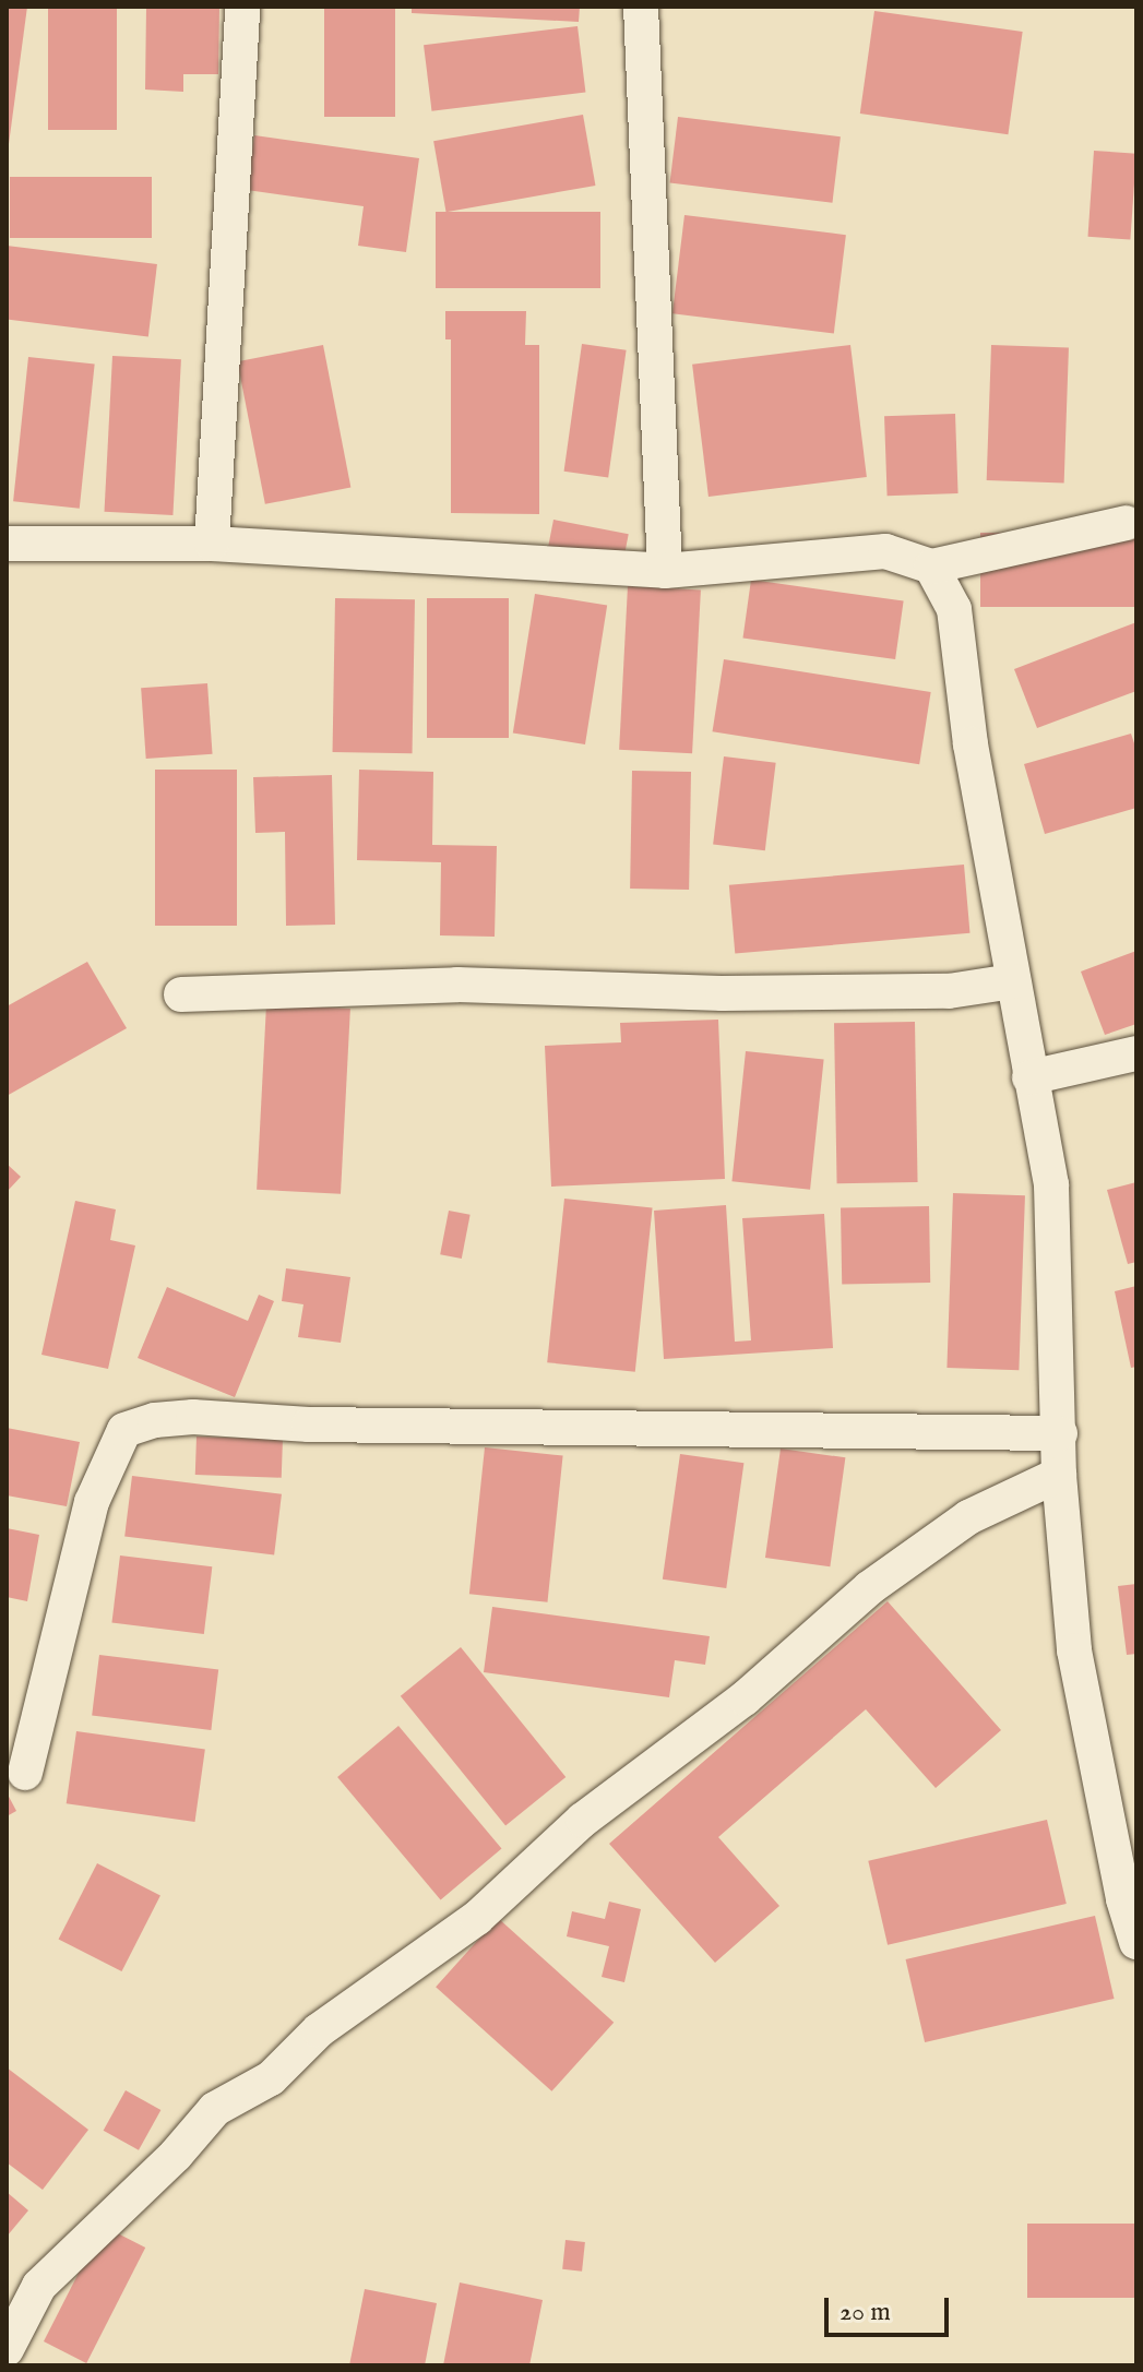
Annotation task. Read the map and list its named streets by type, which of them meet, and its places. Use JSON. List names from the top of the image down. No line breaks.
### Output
{"scale_bar":"20 m"}
